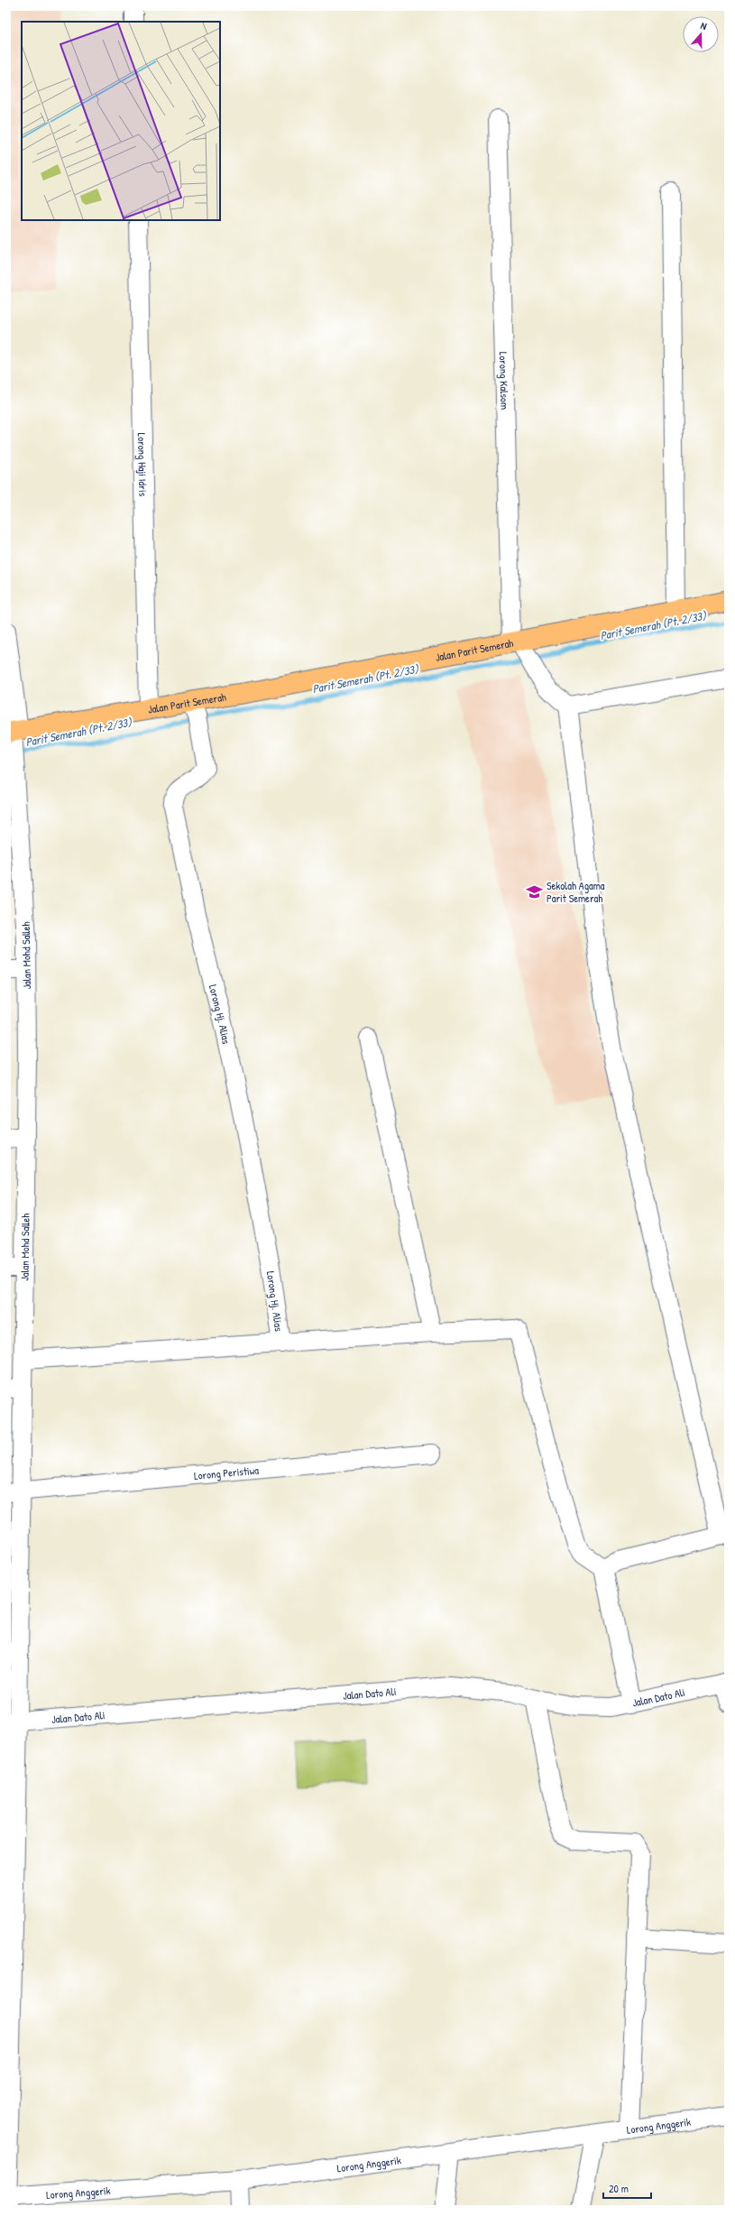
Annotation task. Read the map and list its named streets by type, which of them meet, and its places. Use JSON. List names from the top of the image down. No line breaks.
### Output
{"streets":{"main road":["Jalan Parit Semerah"],"street":["Lorong Kalsom","Lorong Haji Idris","Jalan Mohd Salleh","Lorong Hj. Alias","Lorong Peristiwa","Jalan Dato Ali","Lorong Anggerik"]},"crossings":[["Lorong Kalsom","Jalan Parit Semerah"],["Lorong Haji Idris","Jalan Parit Semerah"],["Jalan Parit Semerah","Jalan Mohd Salleh"],["Jalan Parit Semerah","Lorong Hj. Alias"],["Jalan Mohd Salleh","Lorong Peristiwa"],["Jalan Mohd Salleh","Jalan Dato Ali"],["Jalan Mohd Salleh","Lorong Anggerik"]],"water":["Parit Semerah (Pt. 2/33)"],"places":{"school or university":["Sekolah Agama Parit Semerah"]},"scale_bar":"20 m","north":"top"}
